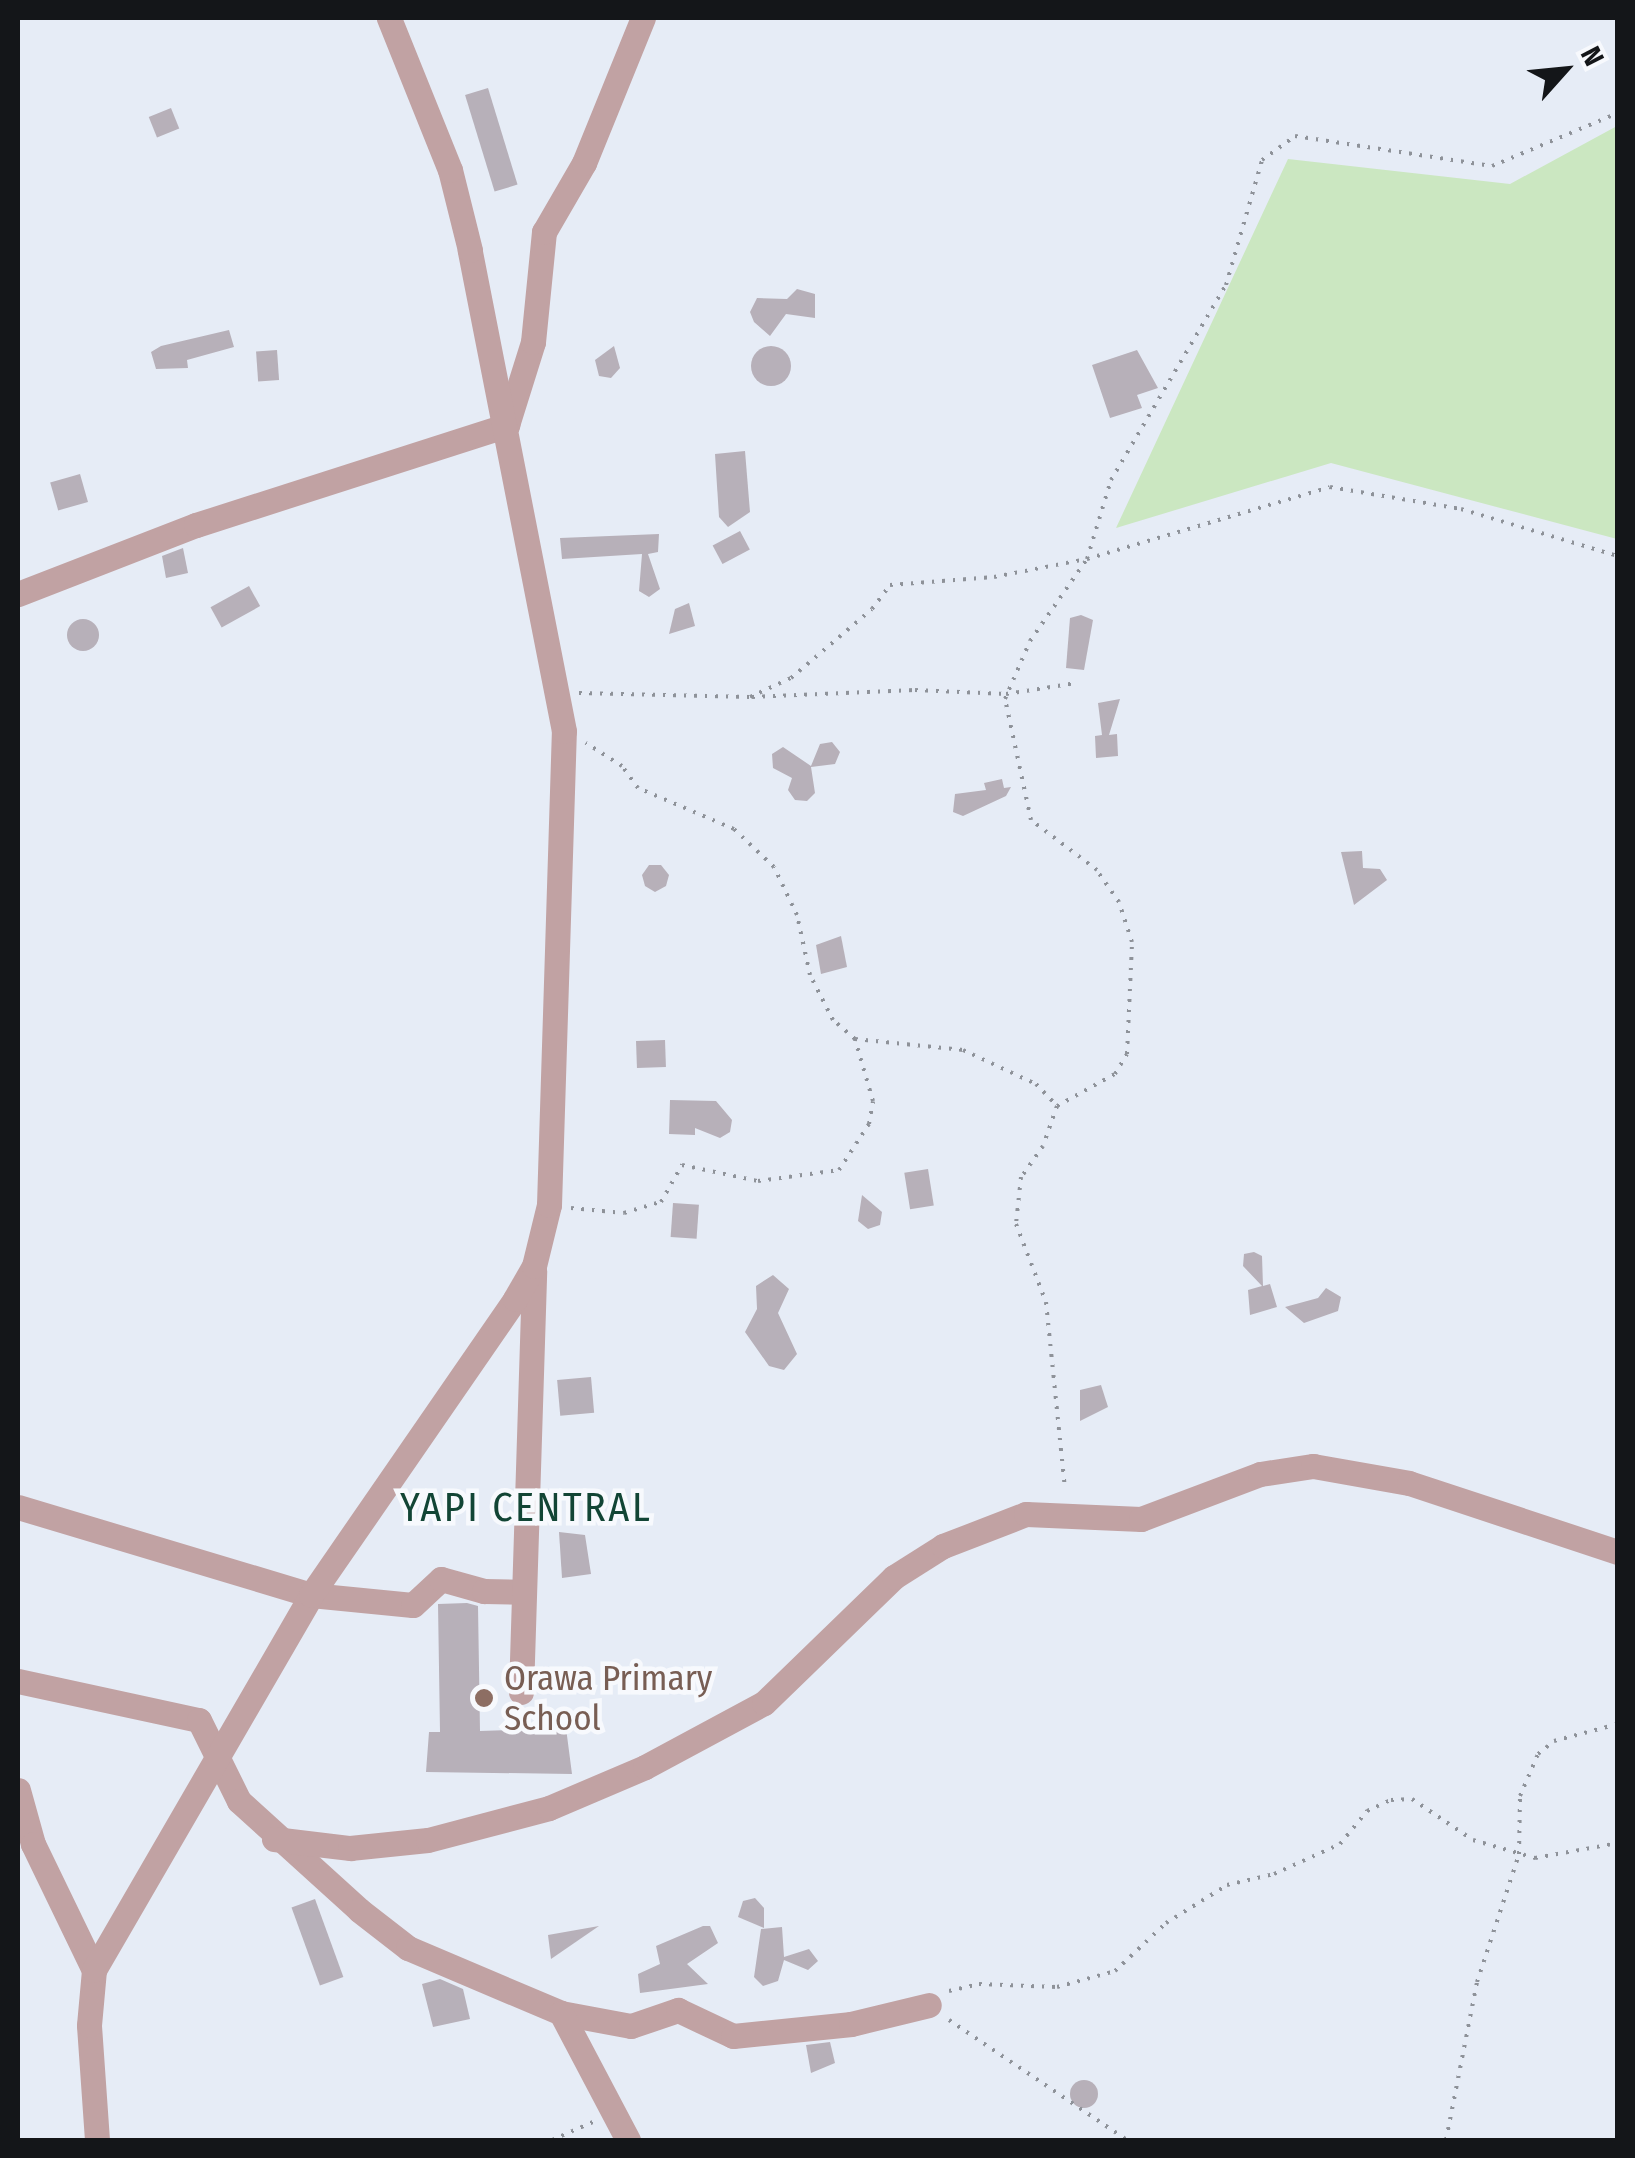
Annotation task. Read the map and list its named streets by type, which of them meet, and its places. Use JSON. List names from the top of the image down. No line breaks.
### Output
{"districts":["YAPI CENTRAL"],"places":["Orawa Primary School"],"north":"top right"}
